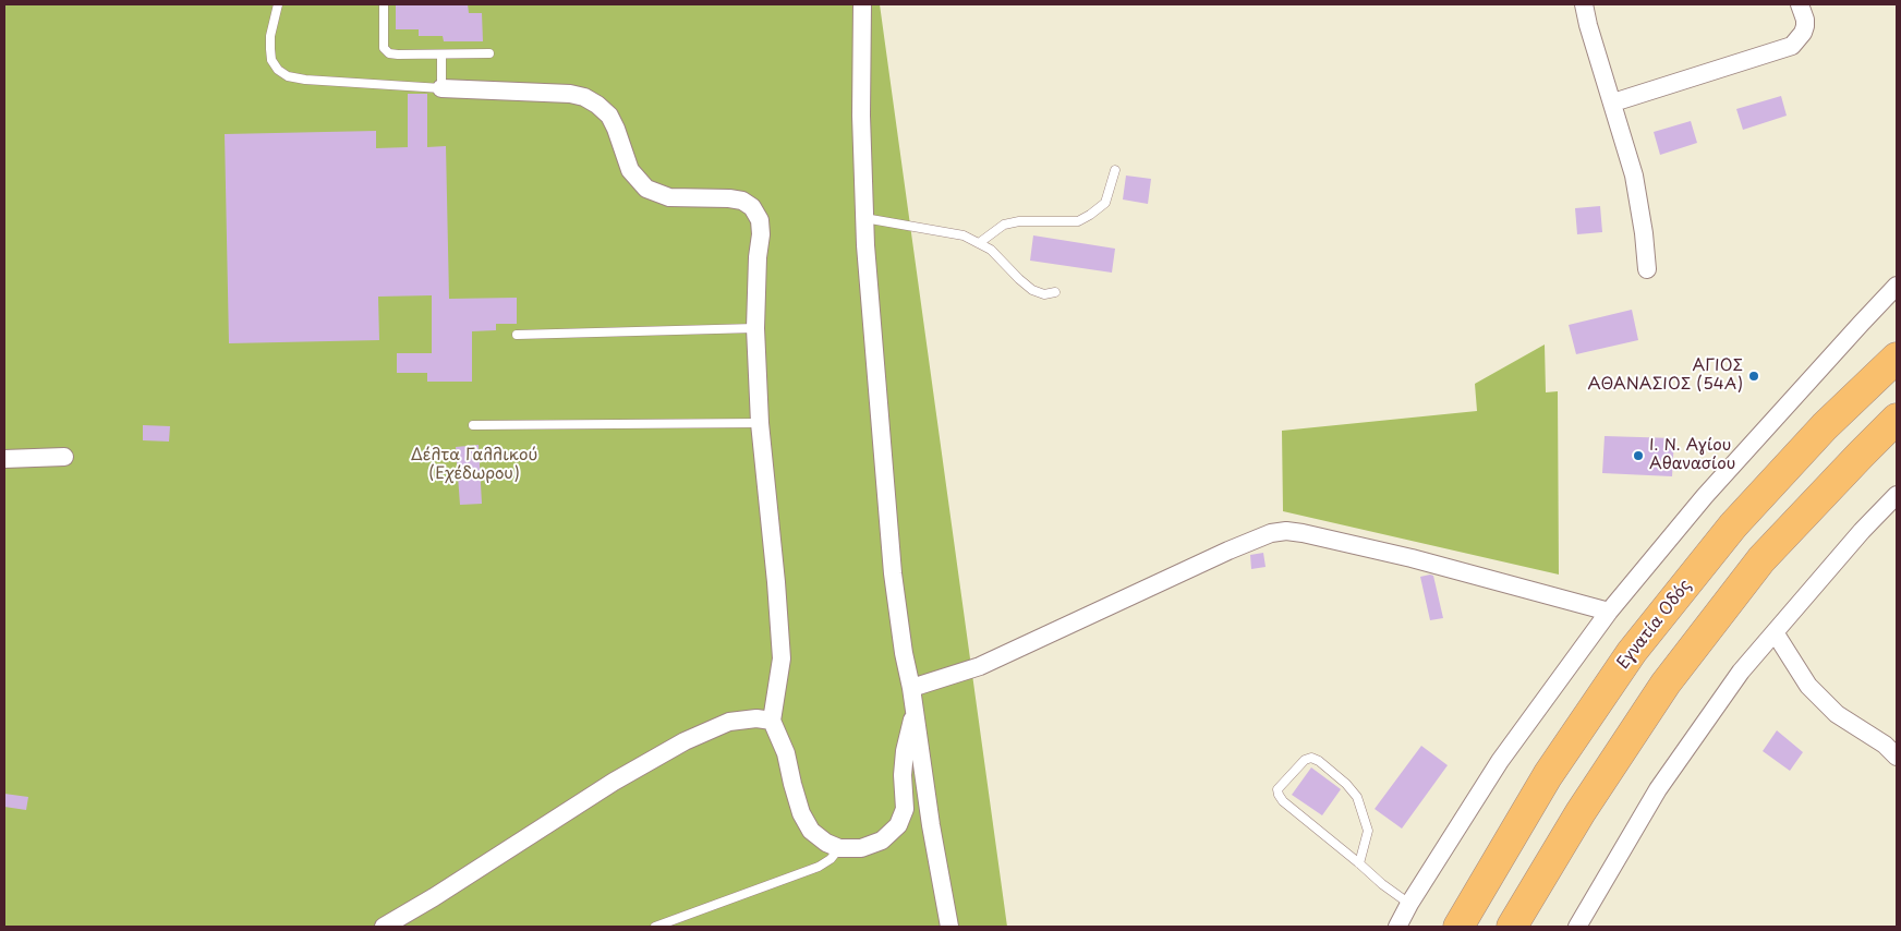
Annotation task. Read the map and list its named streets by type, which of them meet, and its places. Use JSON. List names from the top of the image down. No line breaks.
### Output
{"streets":{"highway":["Εγνατία Οδός"]},"parks":["Δέλτα Γαλλικού (Εχέδωρου)"],"places":["ΑΓΙΟΣ ΑΘΑΝΑΣΙΟΣ (54Α)","Ι. Ν. Αγίου Αθανασίου"]}
